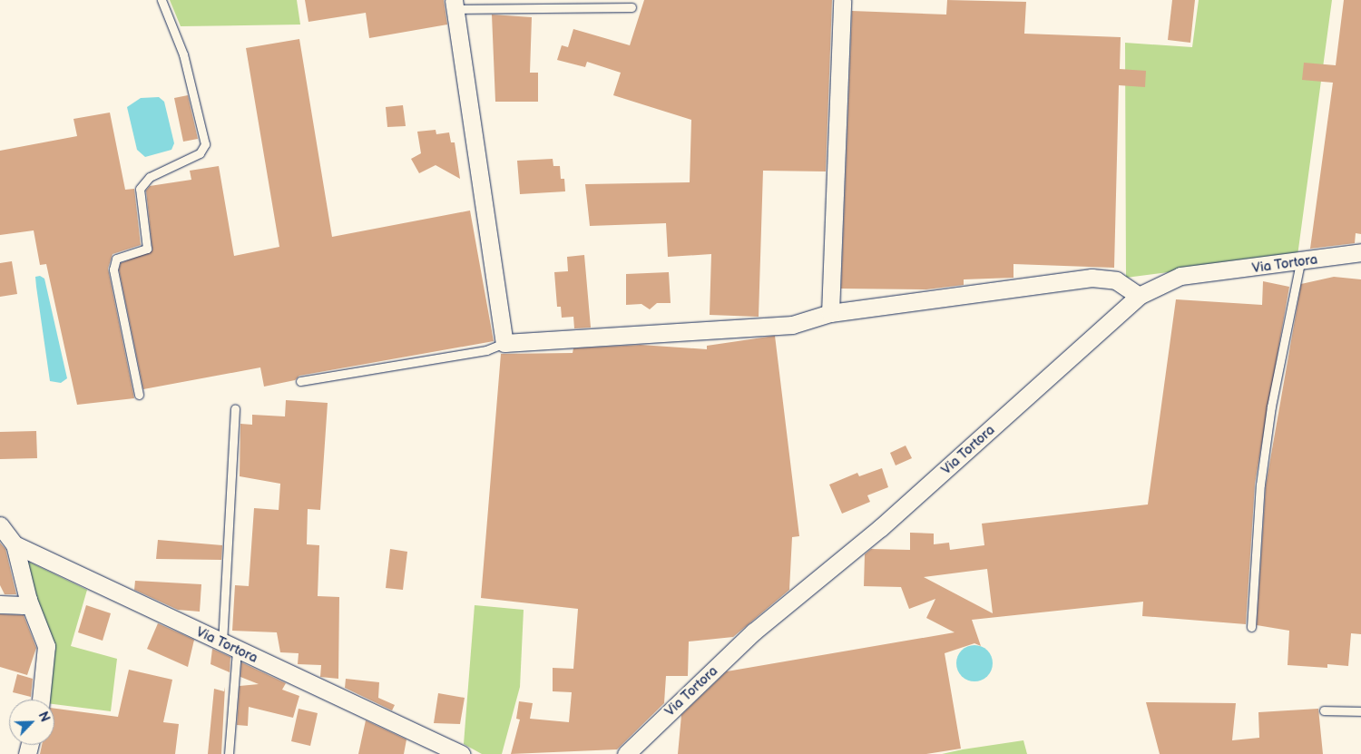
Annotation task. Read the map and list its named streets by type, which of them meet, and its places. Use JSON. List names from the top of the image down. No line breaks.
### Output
{"streets":{"street":["Via Tortora"]},"north":"top right"}
